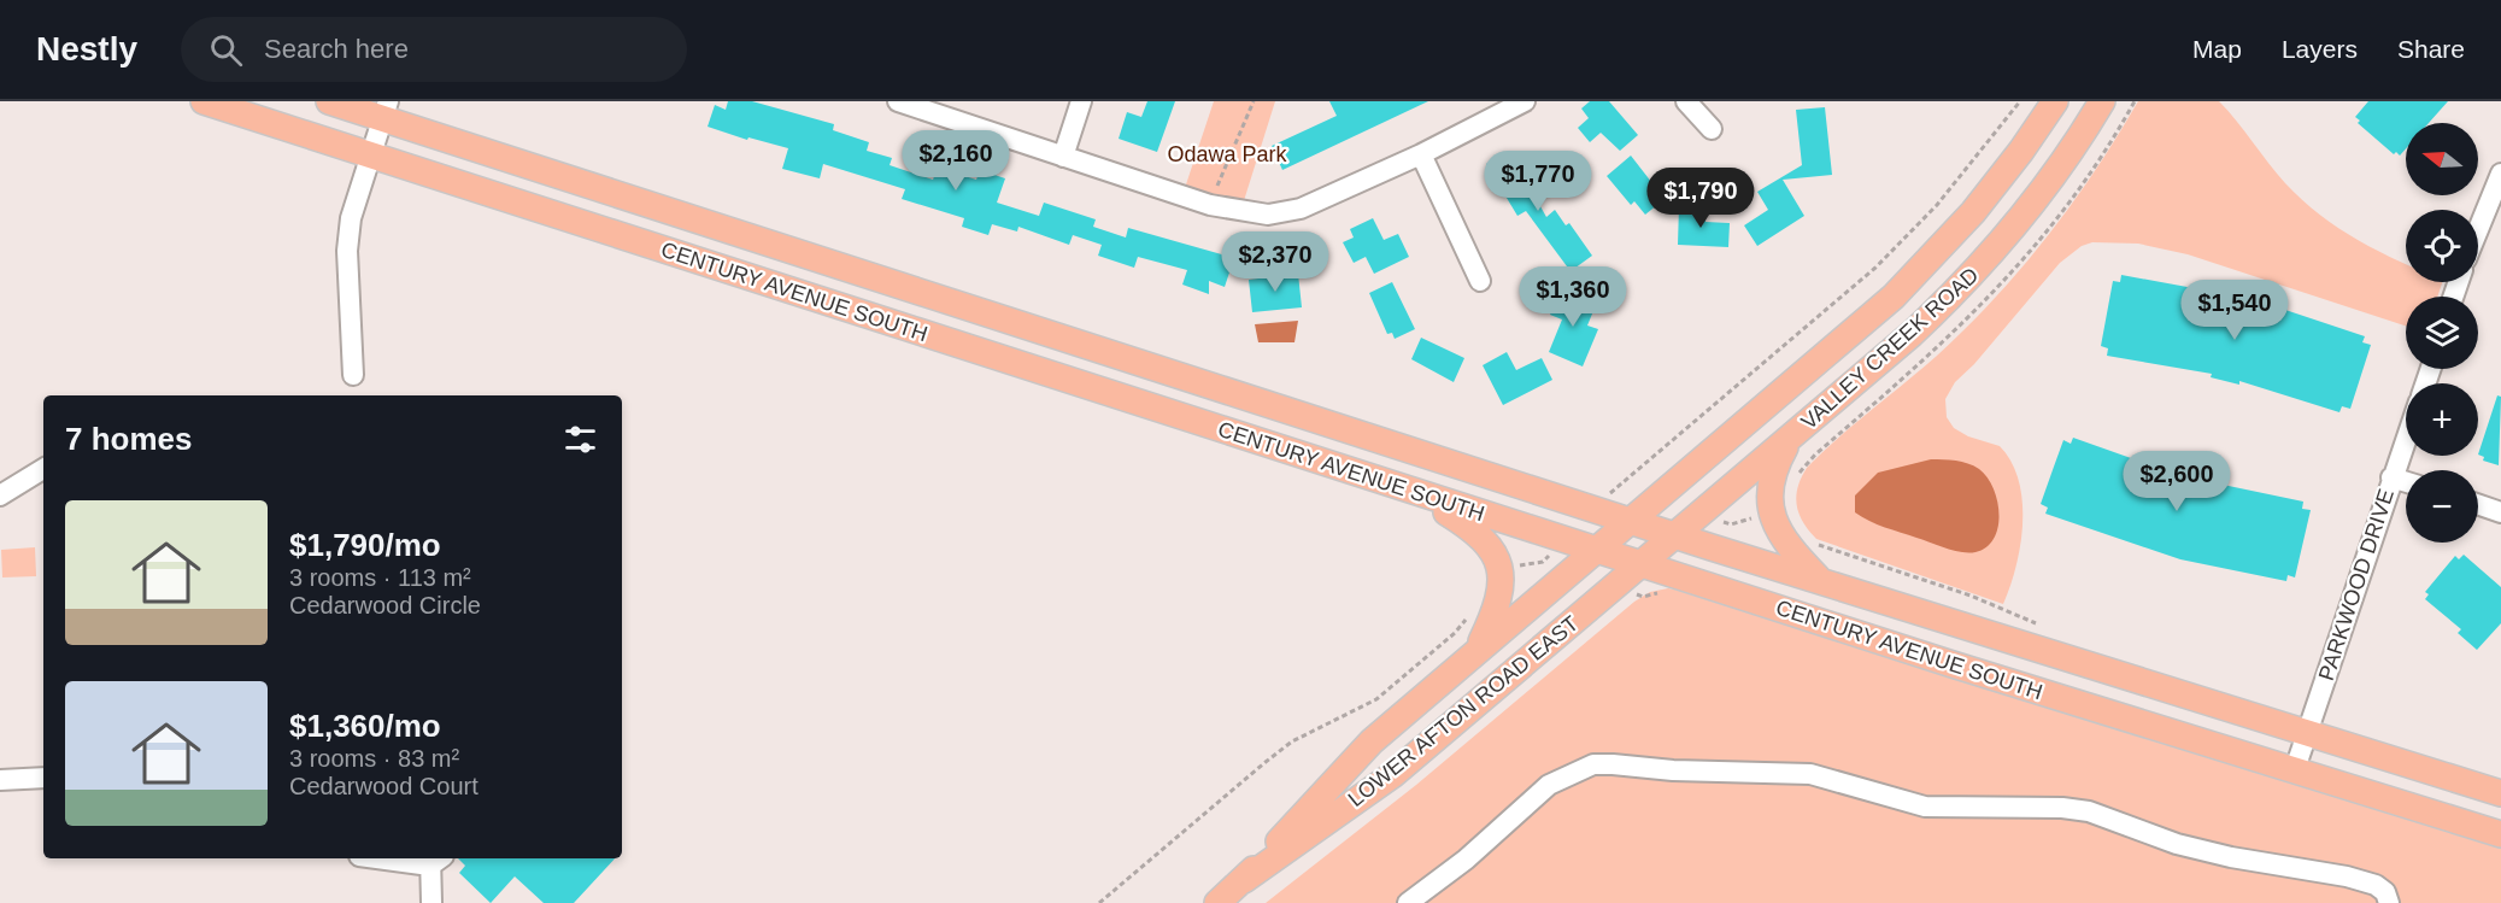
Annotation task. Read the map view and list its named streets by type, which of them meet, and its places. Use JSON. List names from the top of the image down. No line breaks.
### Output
{"streets":{"main road":["CENTURY AVENUE SOUTH","VALLEY CREEK ROAD","LOWER AFTON ROAD EAST"],"street":["PARKWOOD DRIVE"]},"crossings":[["CENTURY AVENUE SOUTH","VALLEY CREEK ROAD"],["CENTURY AVENUE SOUTH","PARKWOOD DRIVE"],["CENTURY AVENUE SOUTH","LOWER AFTON ROAD EAST"],["VALLEY CREEK ROAD","LOWER AFTON ROAD EAST"]],"parks":["Odawa Park"],"north":"left","page":{"header":"Nestly","search":"Search here","nav":["Map","Layers","Share"],"map_buttons":["+","−"],"price":["$2,160","$1,770","$1,790","$2,370","$1,360","$1,540","$2,600"],"heading":"7 homes","list":[{"name":"$1,790/mo","note":"3 rooms · 113 m² · Cedarwood Circle"},{"name":"$1,360/mo","note":"3 rooms · 83 m² · Cedarwood Court"}]}}
